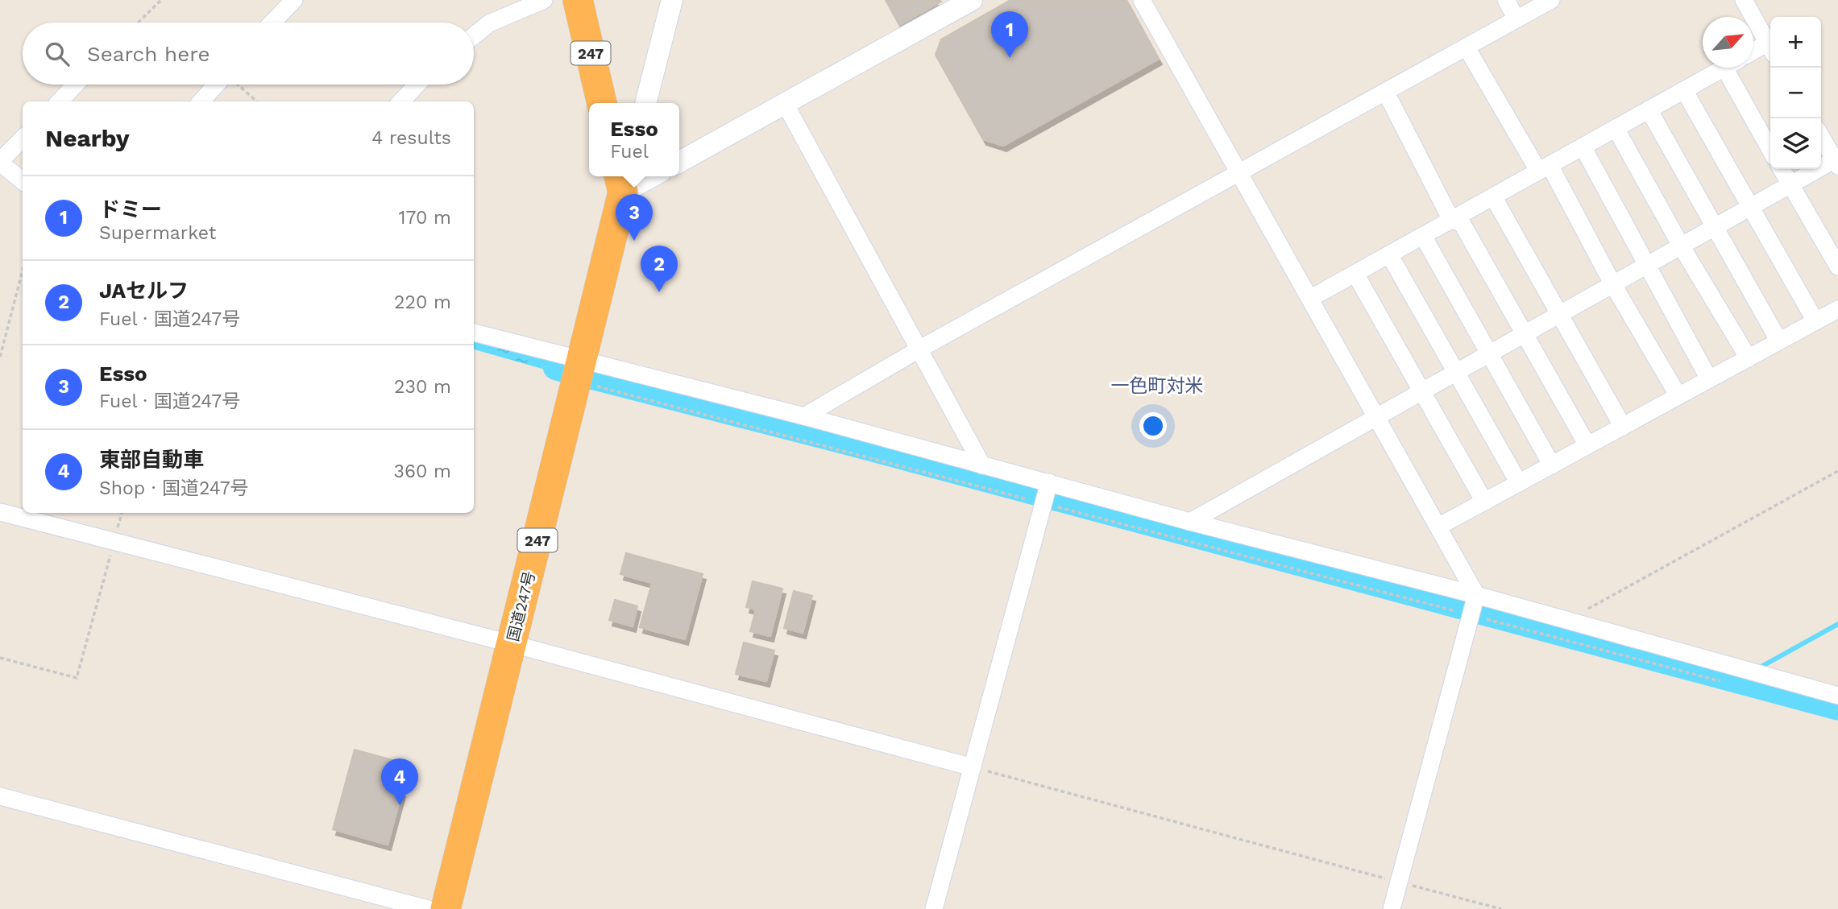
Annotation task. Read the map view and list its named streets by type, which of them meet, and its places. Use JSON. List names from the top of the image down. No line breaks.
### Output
{"streets":{"highway":["247","国道247号"]},"districts":["一色町対米"],"north":"top right","page":{"pins":["1","3","2","4"],"map_buttons":["+","−"],"search":"Search here","heading":["Nearby","4 results"],"popup":["Esso","Fuel"],"list":[{"mark":"1","name":"ドミー","note":"Supermarket","value":"170 m"},{"mark":"2","name":"JAセルフ","note":"Fuel · 国道247号","value":"220 m"},{"mark":"3","name":"Esso","note":"Fuel · 国道247号","value":"230 m"},{"mark":"4","name":"東部自動車","note":"Shop · 国道247号","value":"360 m"}]}}
